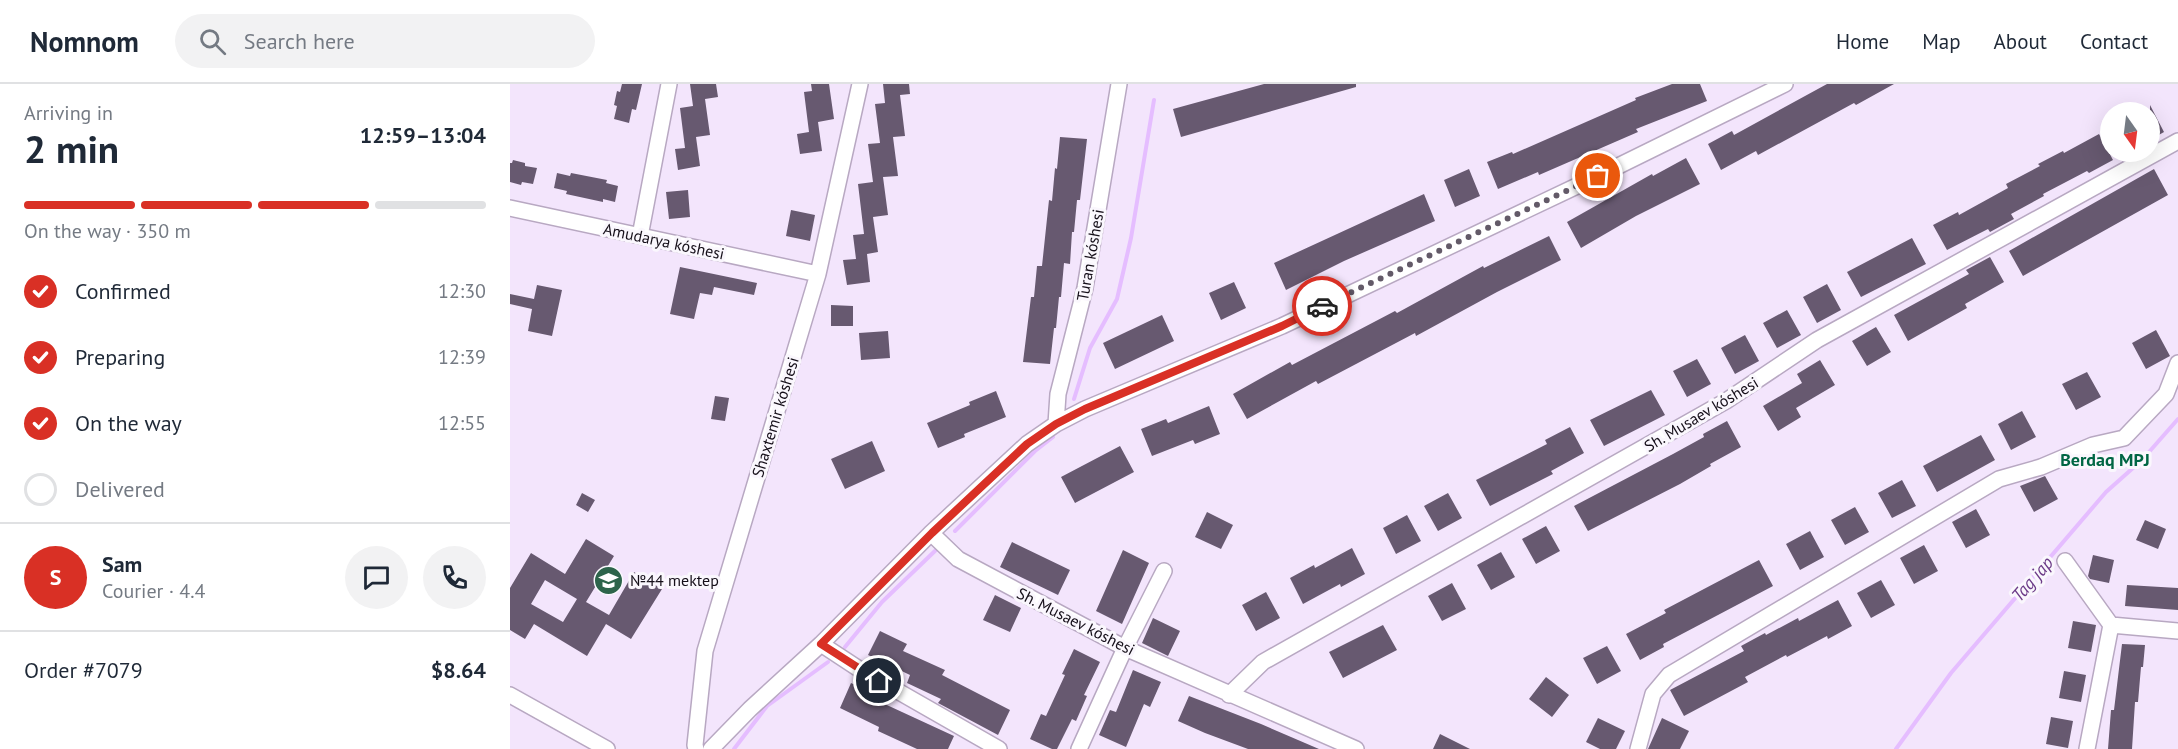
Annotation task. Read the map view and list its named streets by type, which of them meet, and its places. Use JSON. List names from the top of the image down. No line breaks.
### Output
{"streets":{"street":["Amudarya kóshesi","Turan kóshesi","Sh. Musaev kóshesi","Shaxtemir kóshesi"]},"crossings":[["Amudarya kóshesi","Shaxtemir kóshesi"]],"districts":["Berdaq MPJ"],"water":["Tag jap"],"places":{"school or university":["№44 mektep"]},"north":"bottom","page":{"header":"Nomnom","search":"Search here","nav":["Home","Map","About","Contact"],"heading":["2 min","Arriving in","12:59–13:04"],"panel":["Sam","Courier · 4.4","Order #7079","$8.64"],"bar":"On the way · 350 m","list":[["Confirmed","12:30"],["Preparing","12:39"],["On the way","12:55"],"Delivered"],"round":"S"}}
